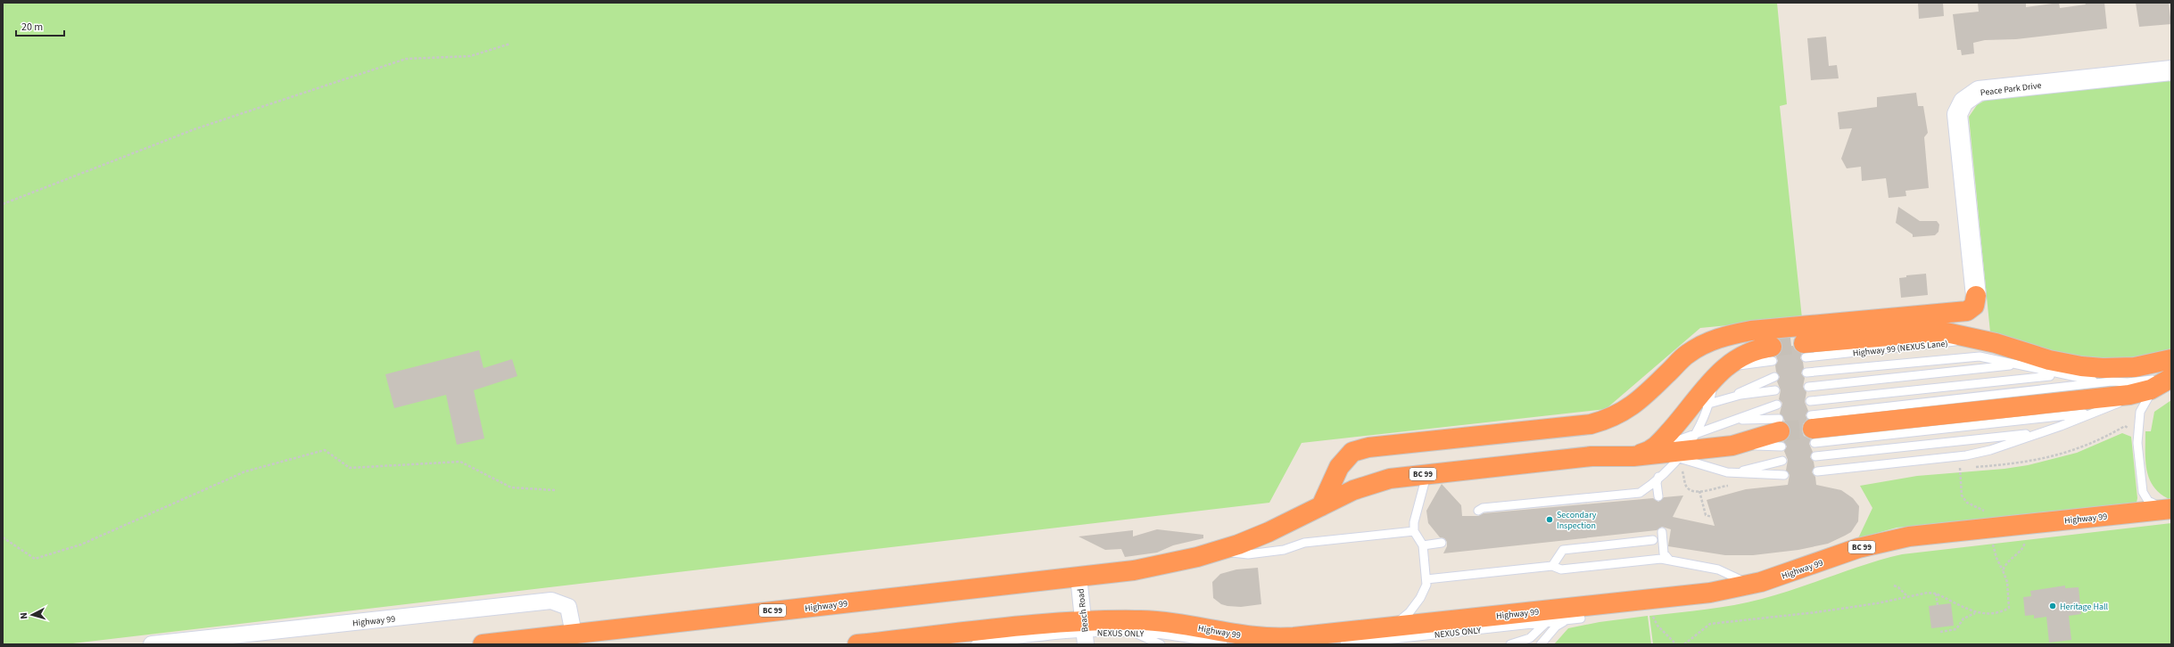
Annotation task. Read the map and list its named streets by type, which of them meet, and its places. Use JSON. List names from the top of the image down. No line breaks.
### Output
{"streets":{"highway":["BC 99","Highway 99"],"street":["Peace Park Drive","Beach Road"],"lane":["NEXUS ONLY"]},"crossings":[["BC 99","Highway 99"],["BC 99","Beach Road"],["BC 99","NEXUS ONLY"],["Highway 99","Beach Road"],["Highway 99","NEXUS ONLY"],["Beach Road","NEXUS ONLY"]],"places":["Secondary Inspection","Heritage Hall"],"scale_bar":"20 m","north":"left"}
